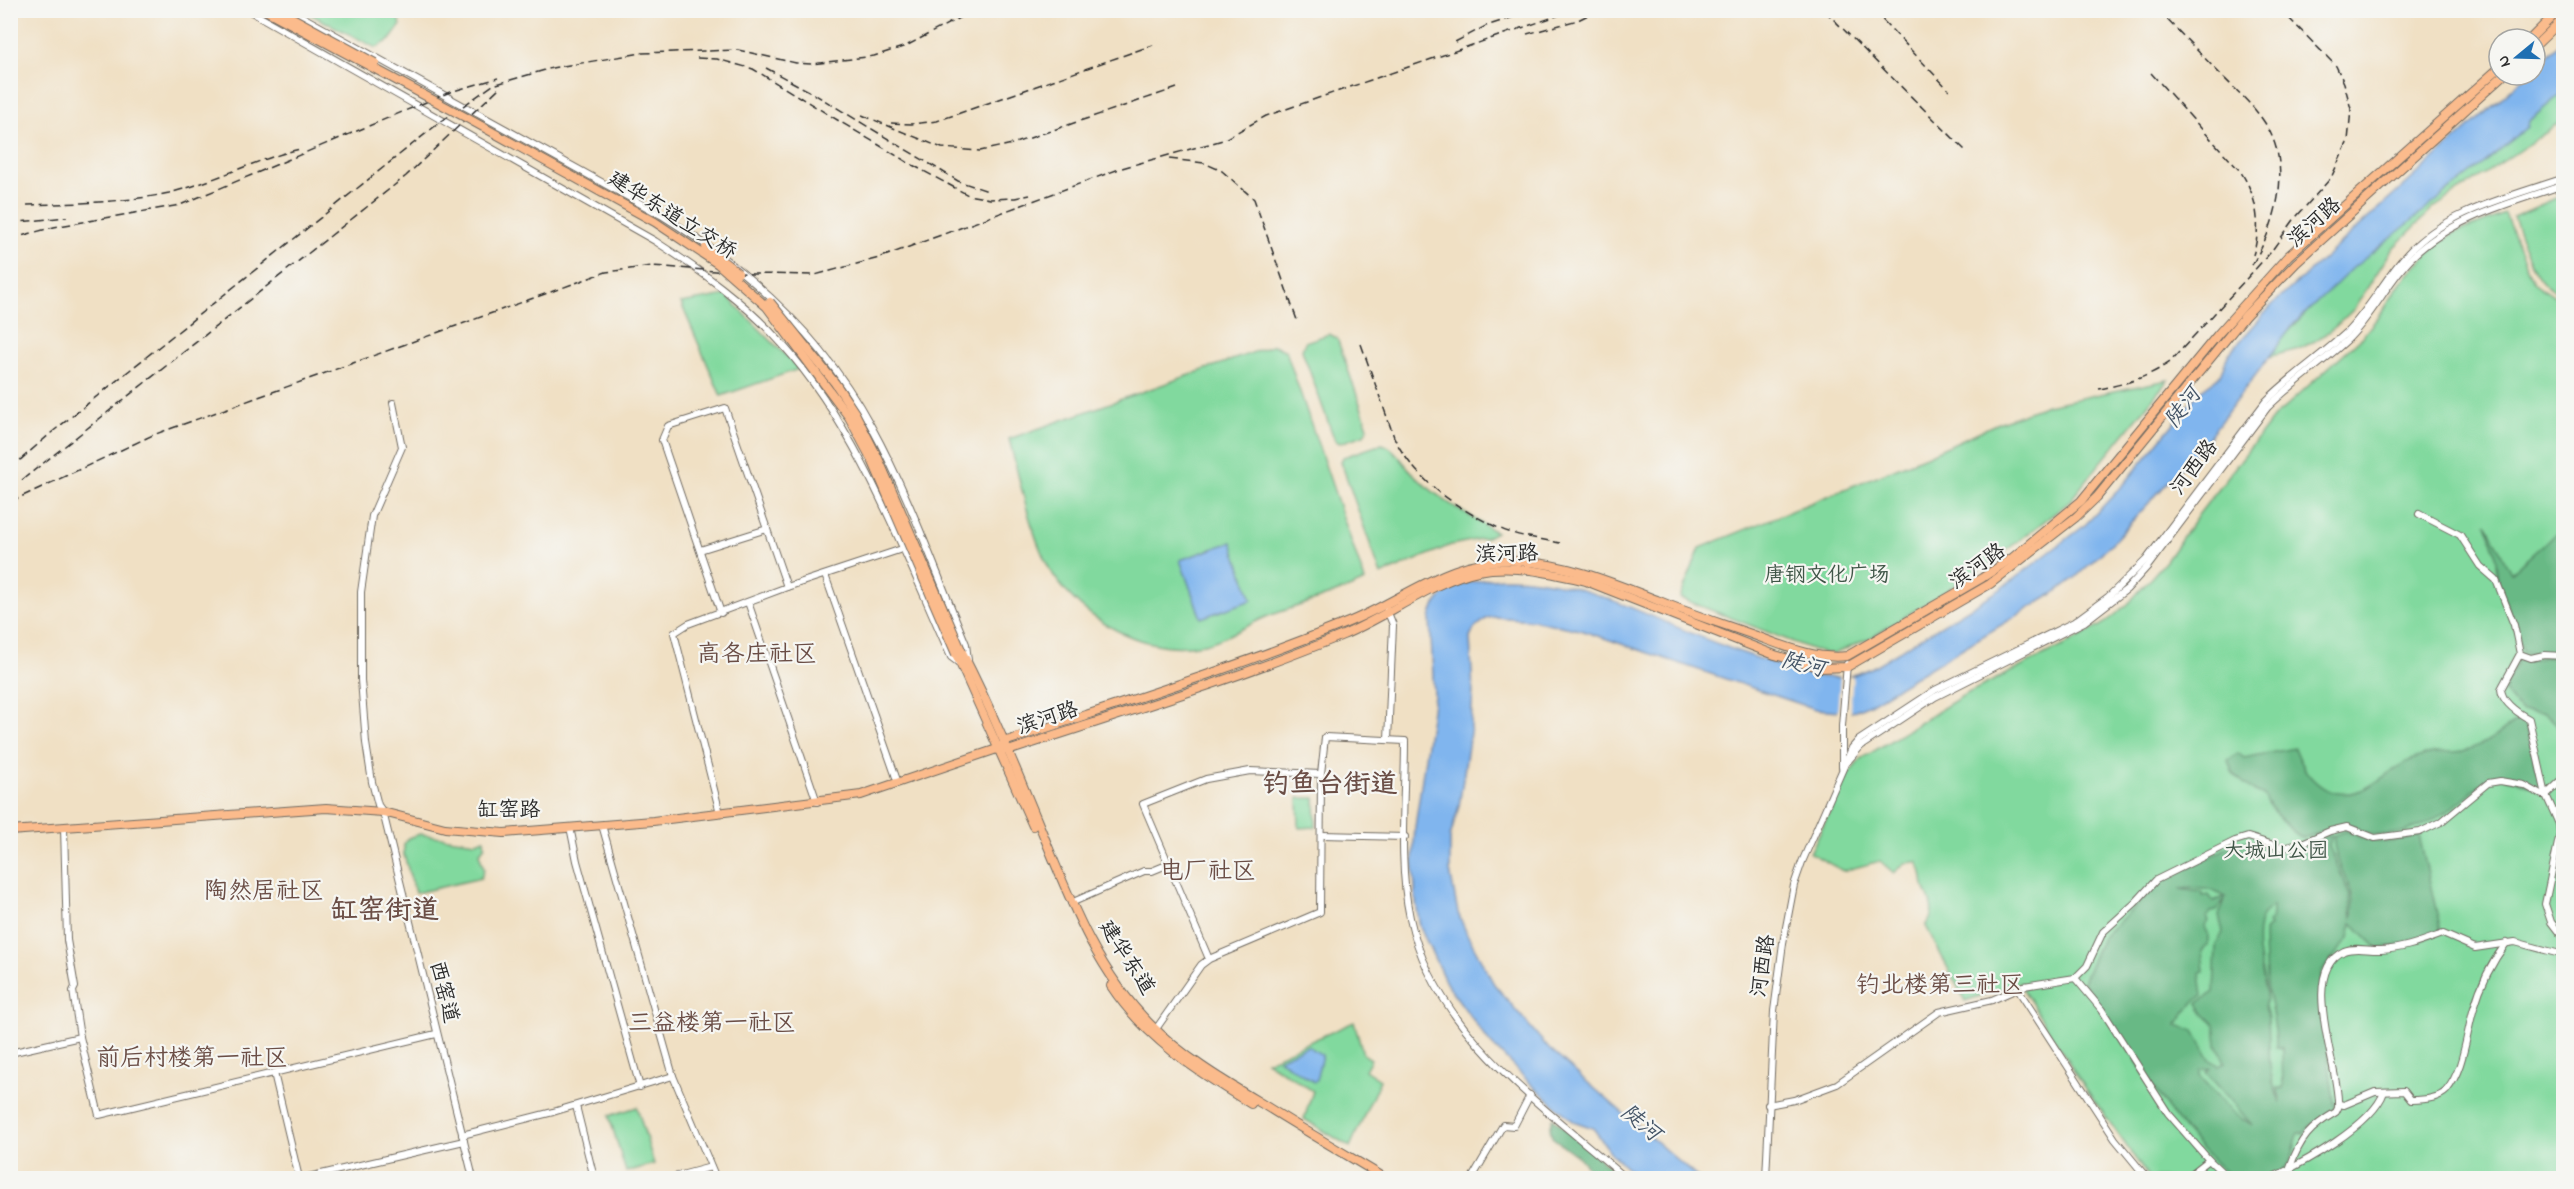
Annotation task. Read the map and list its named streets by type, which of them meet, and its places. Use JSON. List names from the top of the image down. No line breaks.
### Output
{"streets":{"main road":["建华东道立交桥","滨河路","缸窑路","建华东道"],"street":["河西路","西窑道"]},"crossings":[["建华东道立交桥","建华东道"],["滨河路","缸窑路"],["滨河路","建华东道"],["缸窑路","建华东道"],["缸窑路","西窑道"]],"districts":["高各庄社区","钓鱼台街道","电厂社区","陶然居社区","缸窑街道","钓北楼第三社区","三益楼第一社区","前后村楼第一社区"],"water":["陡河"],"parks":["唐钢文化广场","大城山公园"],"north":"left"}
